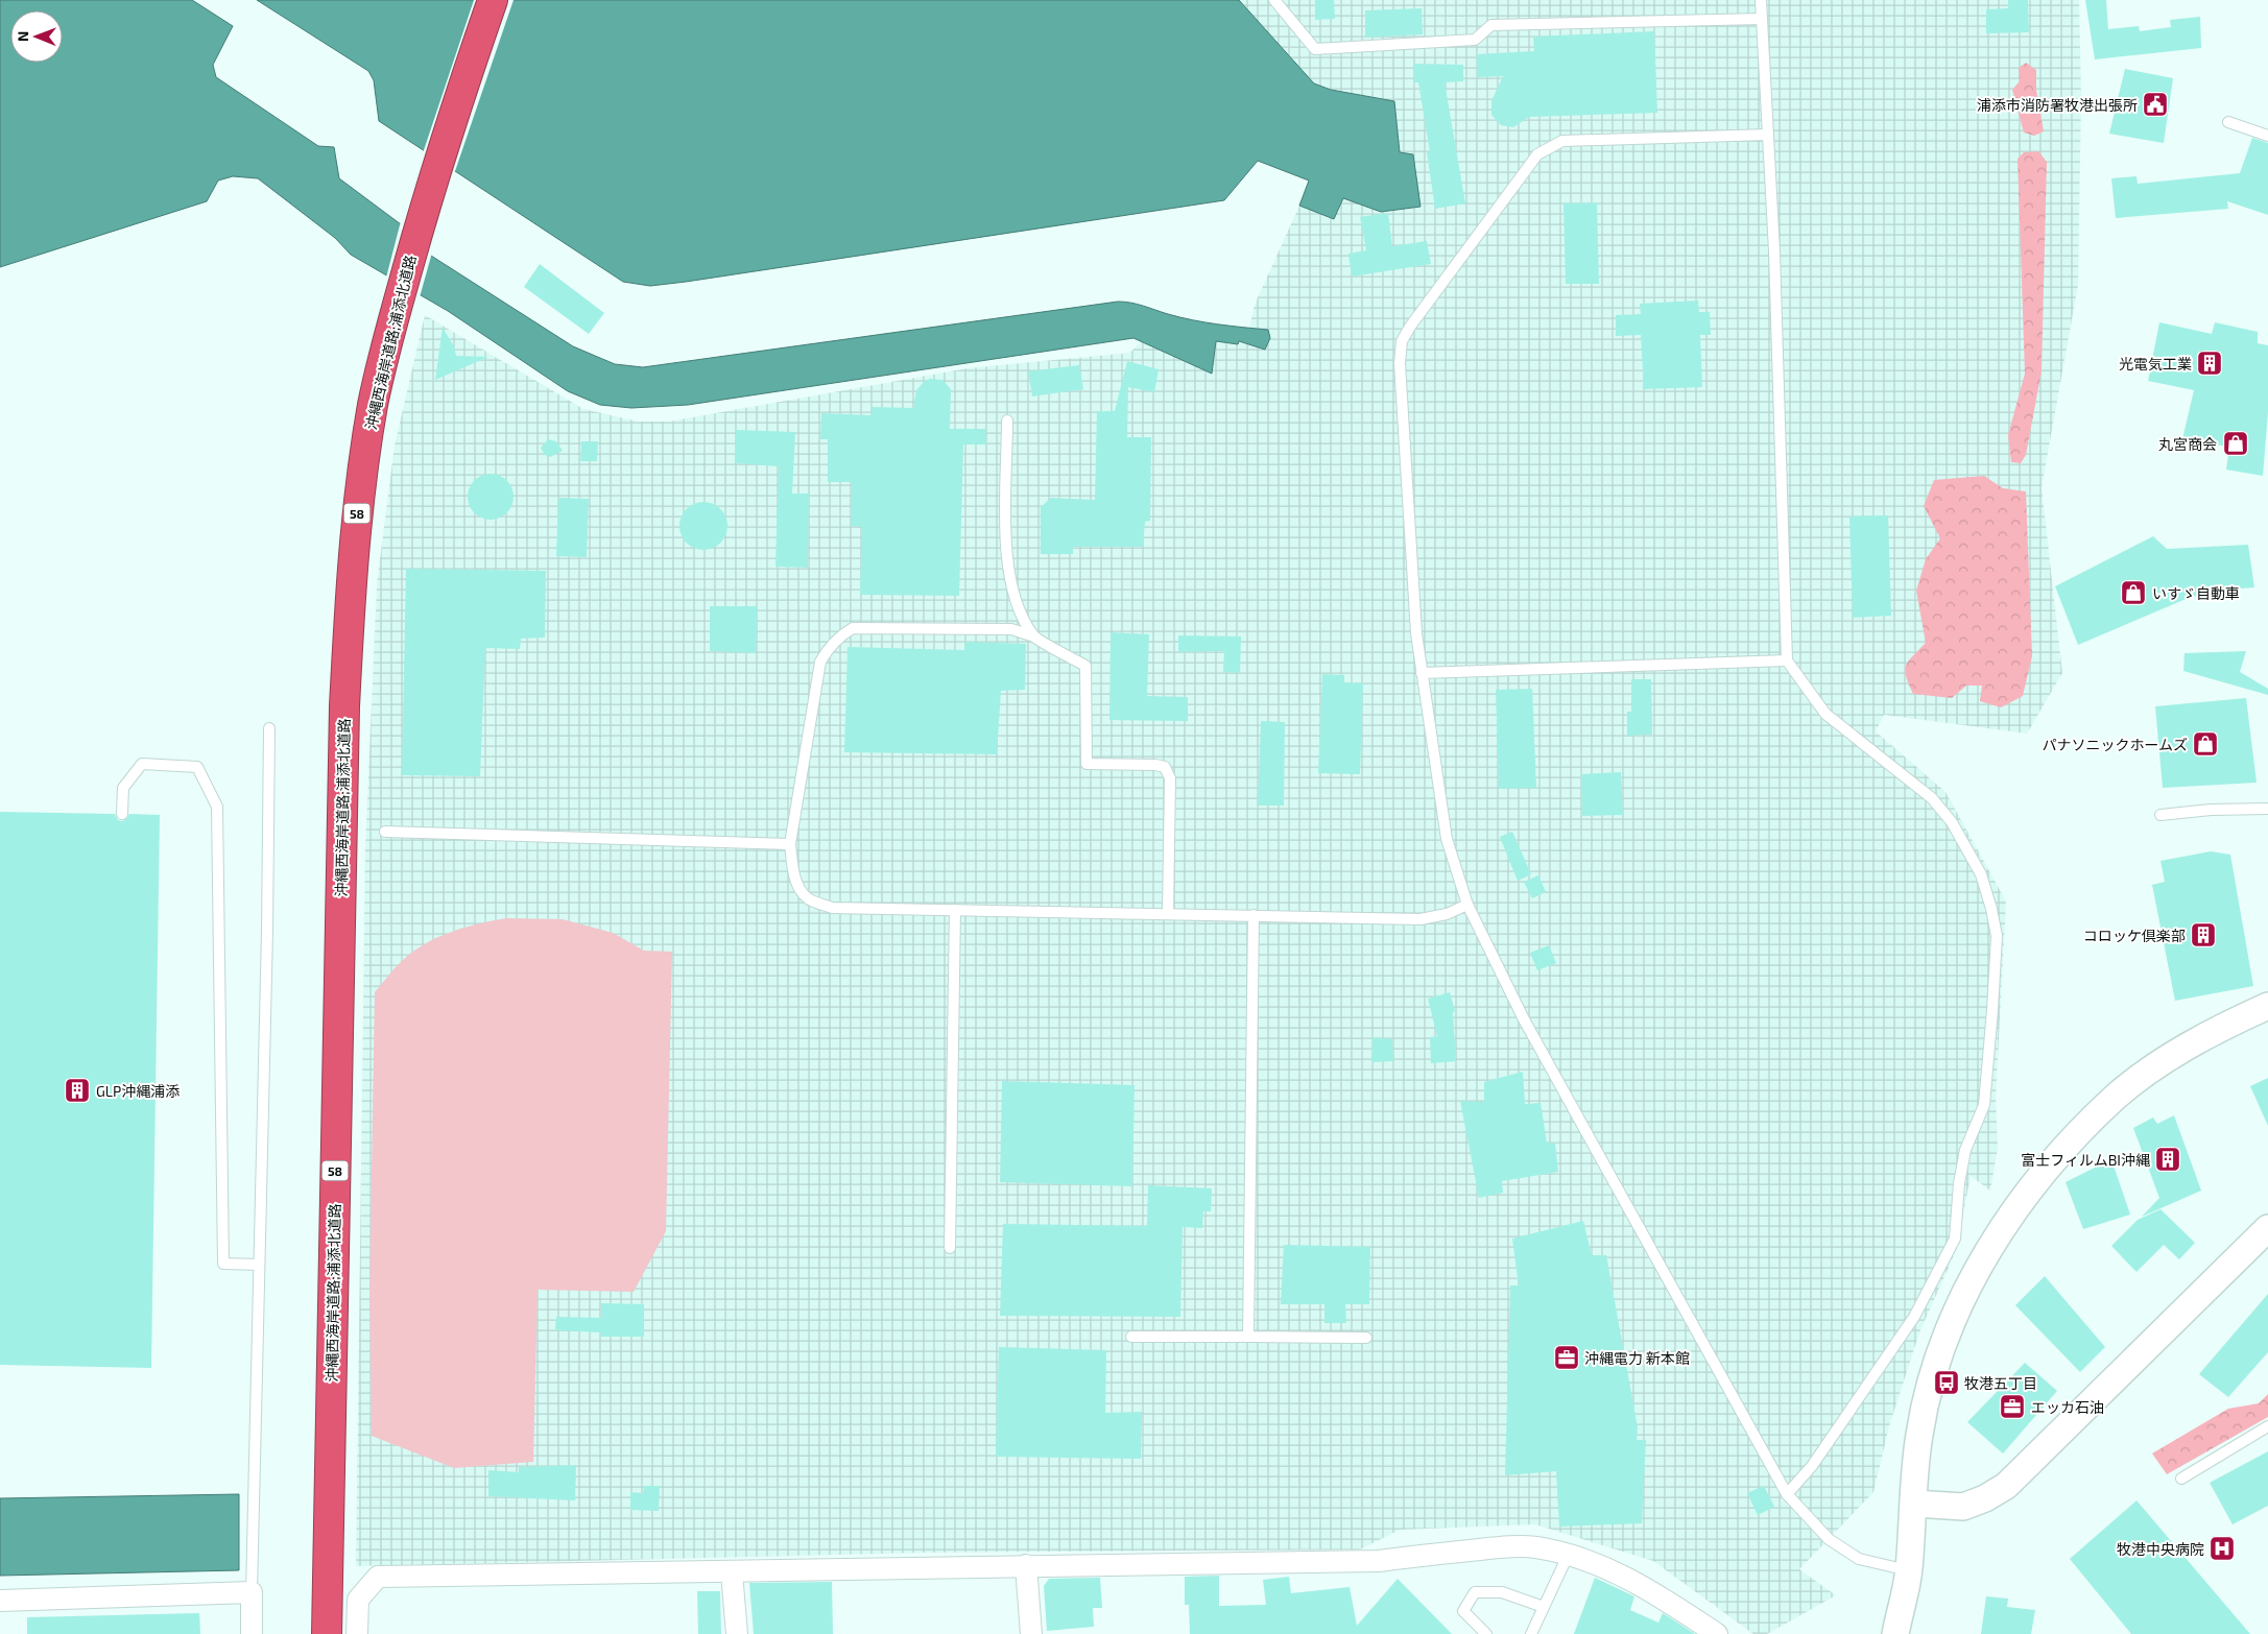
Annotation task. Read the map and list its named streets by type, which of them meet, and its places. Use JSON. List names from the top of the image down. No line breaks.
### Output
{"streets":{"highway":["沖縄西海岸道路;浦添北道路","58"]},"places":{"public building":["浦添市消防署牧港出張所"],"building":["光電気工業","コロッケ倶楽部","GLP沖縄浦添","富士フィルムBI沖縄"],"shop":["丸宮商会","いすゞ自動車","パナソニックホームズ"],"office":["沖縄電力 新本館","エッカ石油"],"bus stop":["牧港五丁目"],"hospital":["牧港中央病院"]},"north":"left"}
